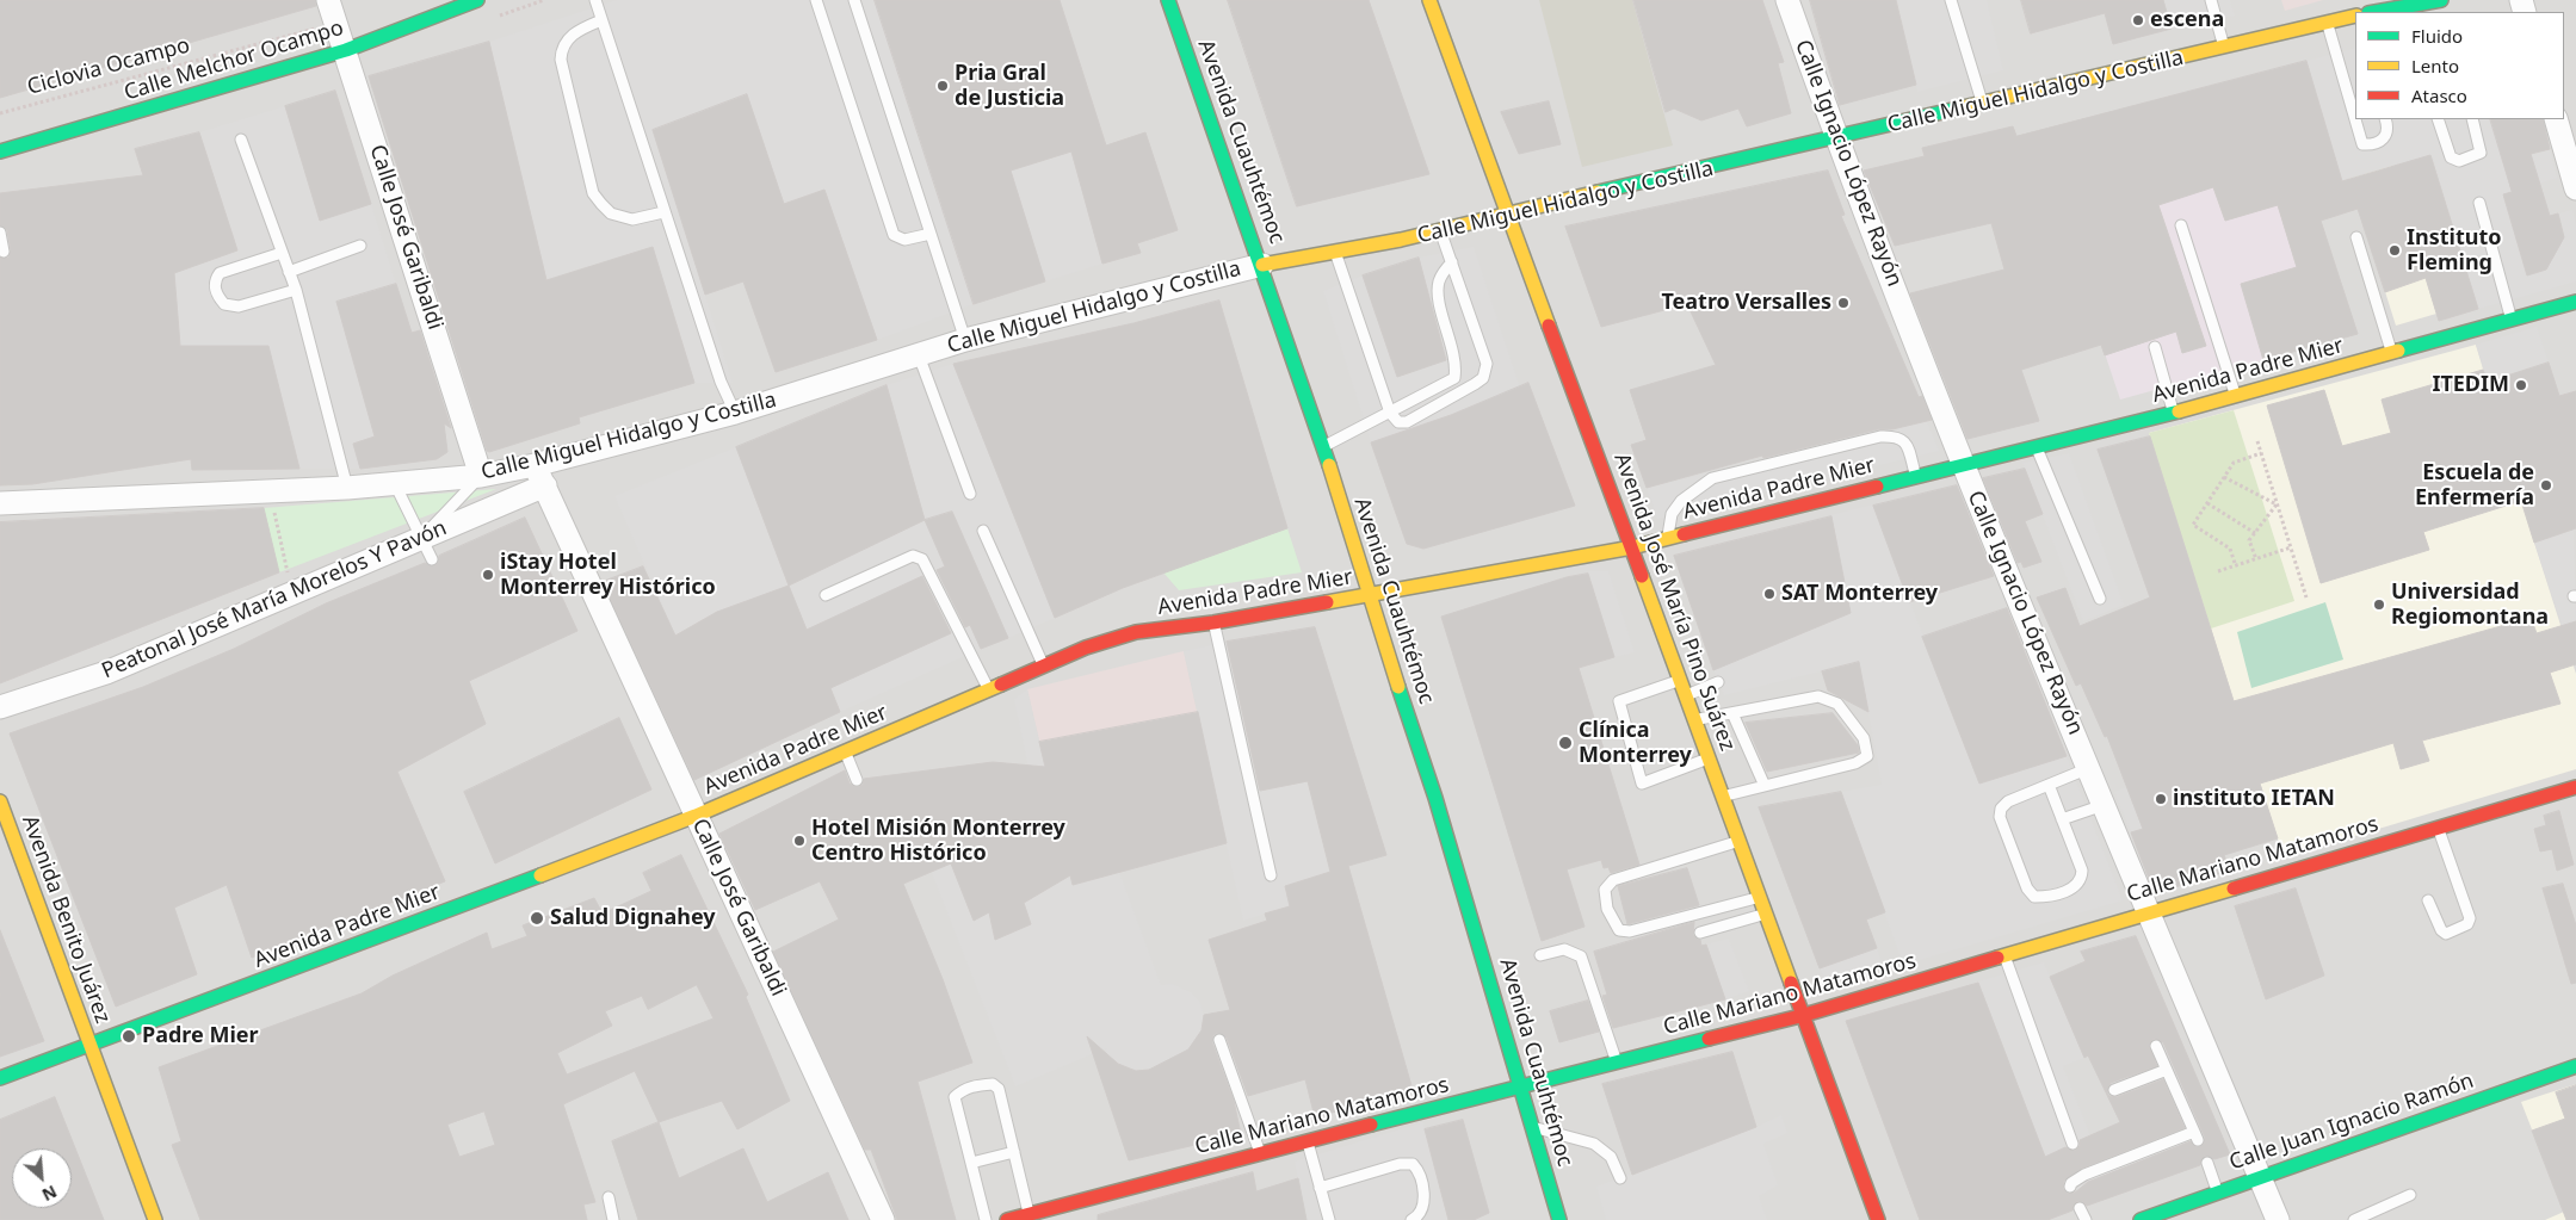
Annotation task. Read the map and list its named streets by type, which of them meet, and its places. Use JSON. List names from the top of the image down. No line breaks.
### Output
{"streets":{"main road":["Calle Melchor Ocampo","Calle Miguel Hidalgo y Costilla","Avenida Cuauhtémoc","Avenida Padre Mier","Avenida José María Pino Suárez","Calle Mariano Matamoros","Avenida Benito Juárez","Calle Juan Ignacio Ramón"],"street":["Calle Ignacio López Rayón","Calle José Garibaldi","Peatonal José María Morelos Y Pavón"],"path":["Ciclovia Ocampo"]},"crossings":[["Calle Melchor Ocampo","Calle José Garibaldi"],["Ciclovia Ocampo","Calle José Garibaldi"],["Calle Miguel Hidalgo y Costilla","Avenida Cuauhtémoc"],["Calle Miguel Hidalgo y Costilla","Calle Ignacio López Rayón"],["Calle Miguel Hidalgo y Costilla","Calle José Garibaldi"],["Calle Miguel Hidalgo y Costilla","Avenida José María Pino Suárez"],["Avenida Cuauhtémoc","Avenida Padre Mier"],["Avenida Cuauhtémoc","Calle Mariano Matamoros"],["Calle Ignacio López Rayón","Avenida Padre Mier"],["Calle Ignacio López Rayón","Calle Mariano Matamoros"],["Calle Ignacio López Rayón","Calle Juan Ignacio Ramón"],["Calle José Garibaldi","Avenida Padre Mier"],["Calle José Garibaldi","Peatonal José María Morelos Y Pavón"],["Avenida Padre Mier","Avenida José María Pino Suárez"],["Avenida Padre Mier","Avenida Benito Juárez"],["Avenida José María Pino Suárez","Calle Mariano Matamoros"]],"places":["escena","Pria Gral de Justicia","Instituto Fleming","Teatro Versalles","ITEDIM","Escuela de Enfermería","iStay Hotel Monterrey Histórico","SAT Monterrey","Universidad Regiomontana","Clínica Monterrey","instituto IETAN","Hotel Misión Monterrey Centro Histórico","Salud Dignahey","Padre Mier"],"legend":["Fluido","Lento","Atasco"],"north":"bottom right"}
